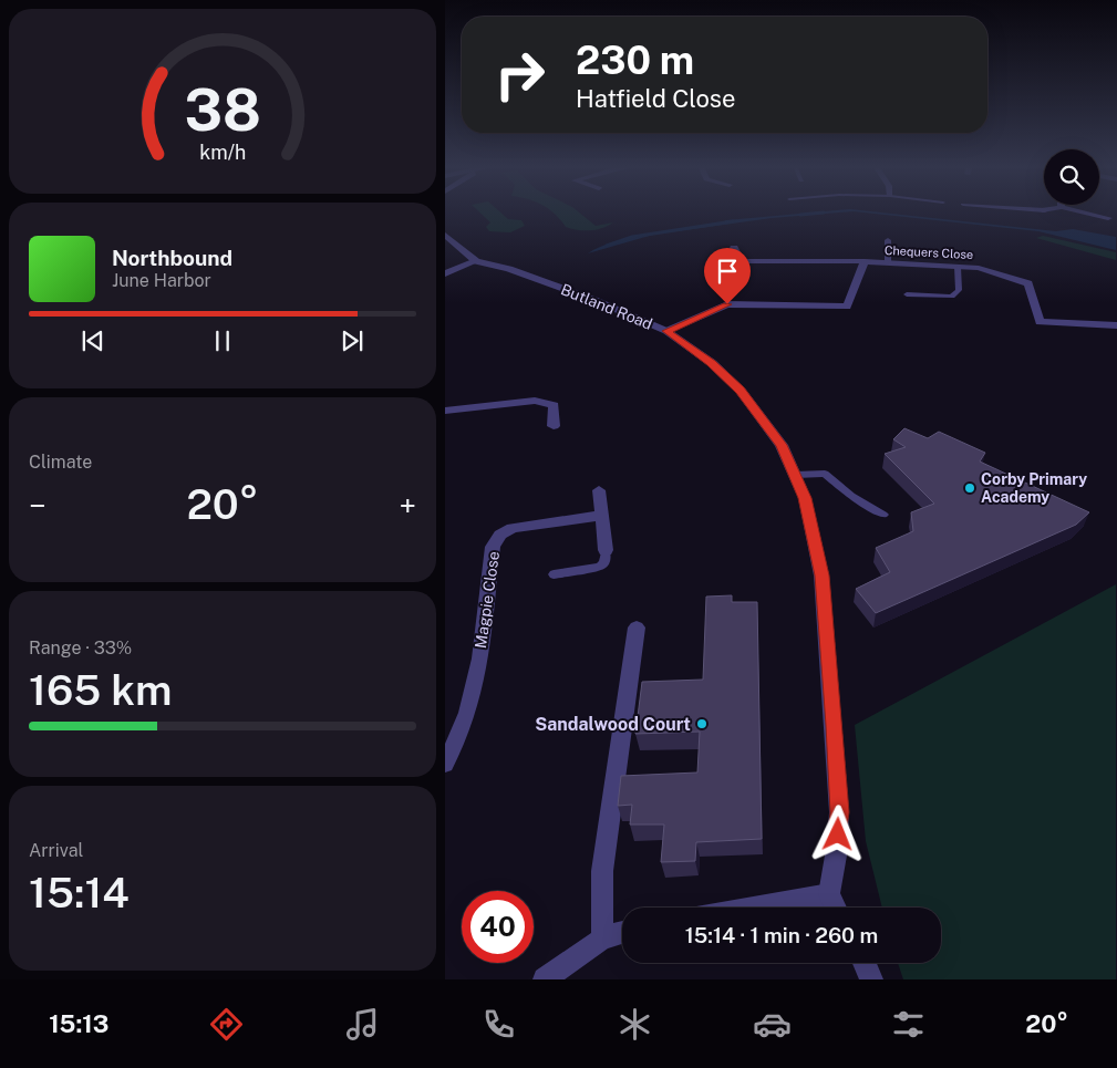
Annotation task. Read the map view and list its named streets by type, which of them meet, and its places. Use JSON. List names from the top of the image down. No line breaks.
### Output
{"streets":{"street":["Chequers Close","Butland Road","Magpie Close"]},"places":["Corby Primary Academy","Sandalwood Court"],"page":{"turn":["230 m","Hatfield Close"],"song":["Northbound","June Harbor"],"tile":["Climate",["Range · 33%","165 km"],["Arrival","15:14"]],"heat":["−","20°","+"],"limit":"40","trip":"15:14 · 1 min · 260 m","tabs":["15:13","20°"],"gauge":["38","km/h"]}}
